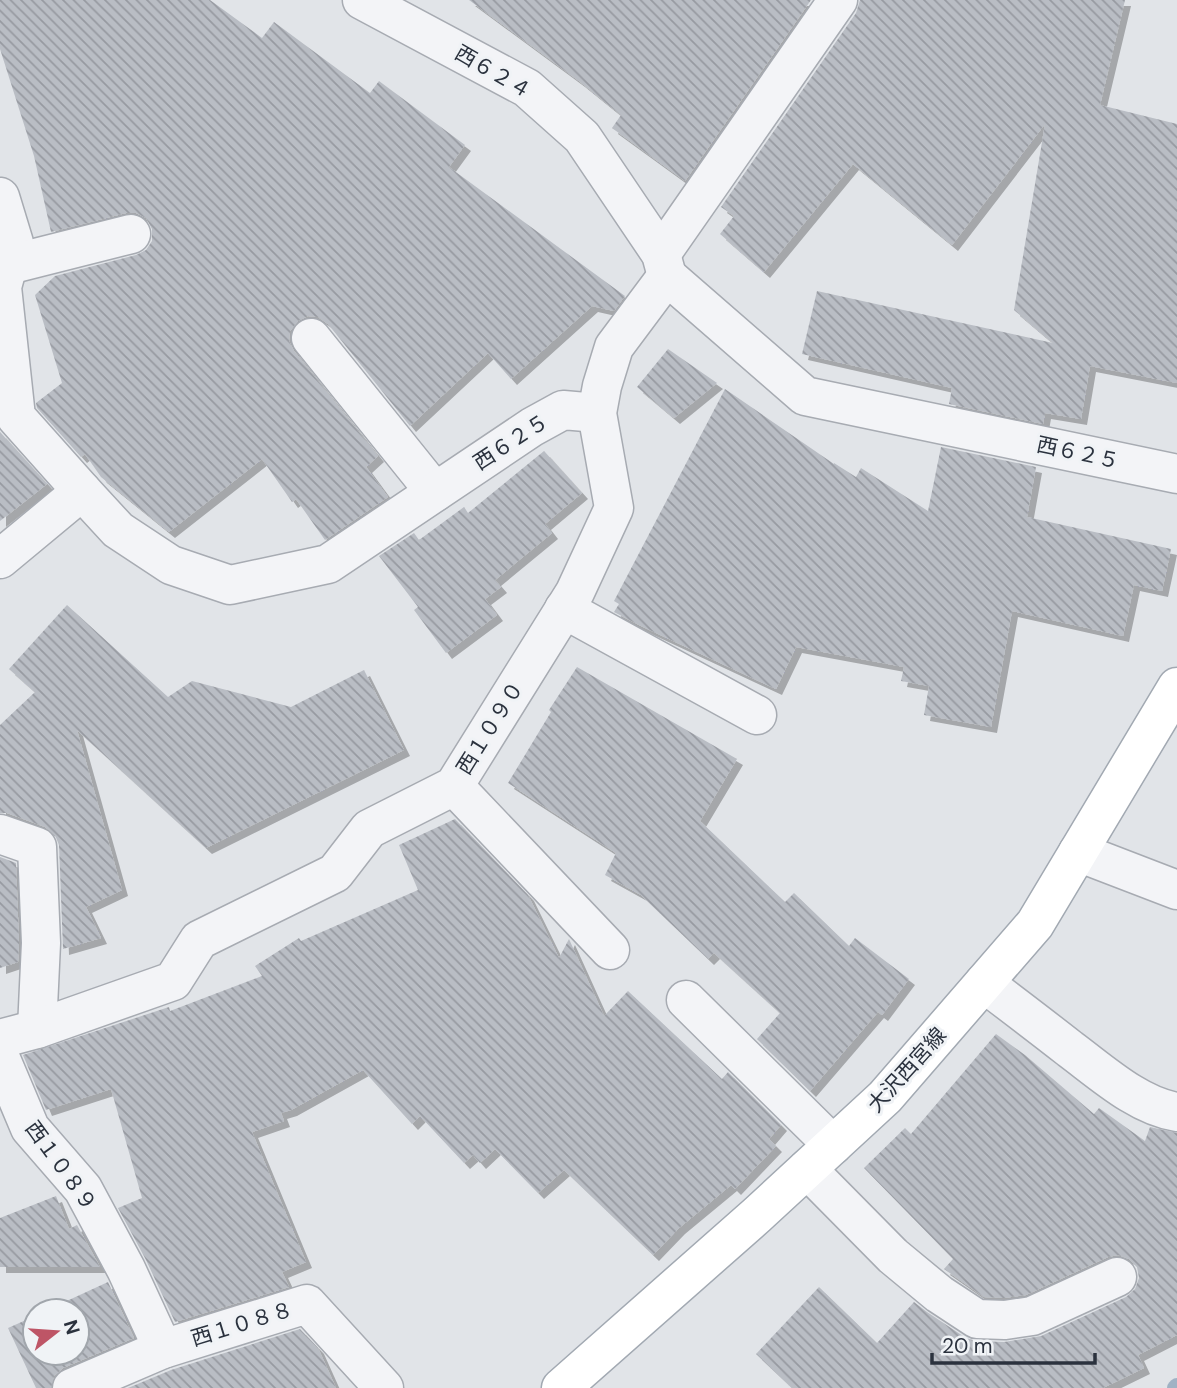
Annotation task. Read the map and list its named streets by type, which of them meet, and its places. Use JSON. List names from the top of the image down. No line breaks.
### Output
{"streets":{"main road":["大沢西宮線"],"street":["西６２４","西６２５","西１０９０","西１０８９","西１０８８"]},"crossings":[["西６２４","西６２５"],["西６２５","西１０９０"],["西１０８９","西１０８８"]],"scale_bar":"20 m","north":"right"}
